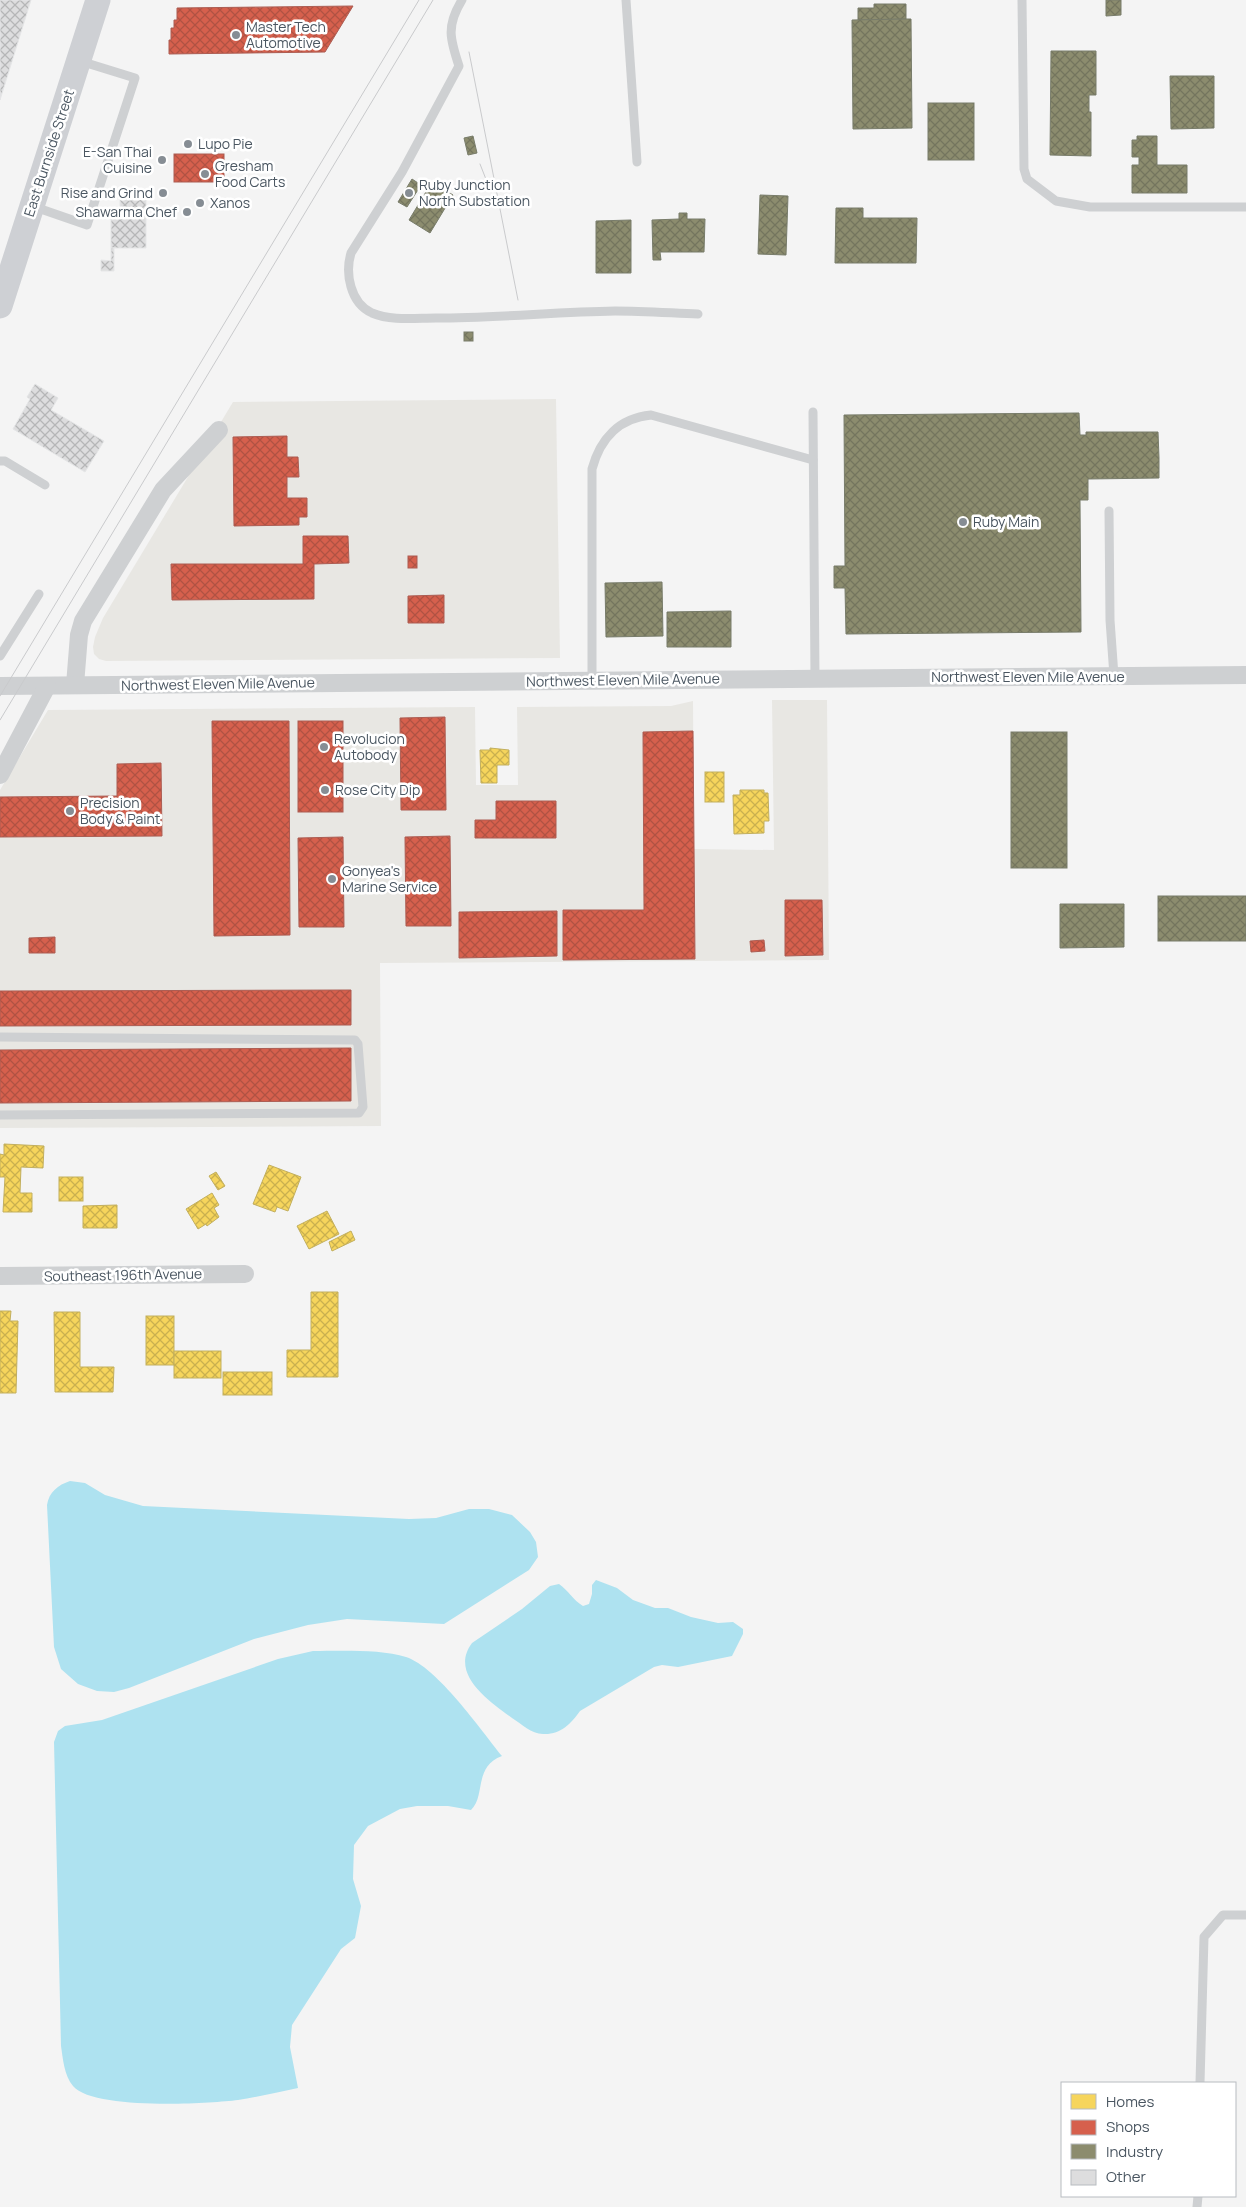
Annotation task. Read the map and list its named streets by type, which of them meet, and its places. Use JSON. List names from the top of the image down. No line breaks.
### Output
{"streets":{"main road":["East Burnside Street"],"street":["Northwest Eleven Mile Avenue","Southeast 196th Avenue"]},"places":["Master Tech Automotive","Lupo Pie","E-San Thai Cuisine","Gresham Food Carts","Rise and Grind","Ruby Junction North Substation","Xanos","Shawarma Chef","Ruby Main","Revolucion Autobody","Rose City Dip","Precision Body & Paint","Gonyea's Marine Service"],"legend":["Homes","Shops","Industry","Other"]}
